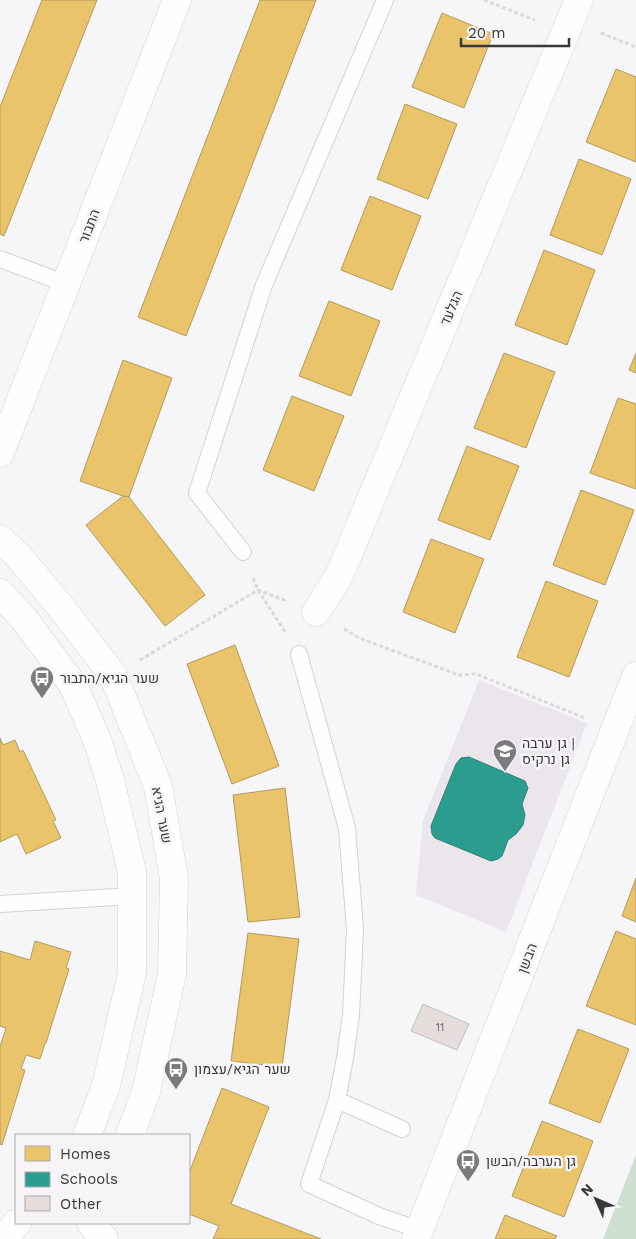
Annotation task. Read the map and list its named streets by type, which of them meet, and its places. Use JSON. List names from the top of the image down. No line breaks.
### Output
{"streets":{"street":["התבור","הגלעד","שער הגיא","הבשן"]},"places":{"bus stop":["שער הגיא/התבור","שער הגיא/עצמון","גן הערבה/הבשן"],"school or university":["גן ערבה | גן נרקיס"]},"house_numbers":["11"],"legend":["Homes","Schools","Other"],"scale_bar":"20 m","north":"top left"}
